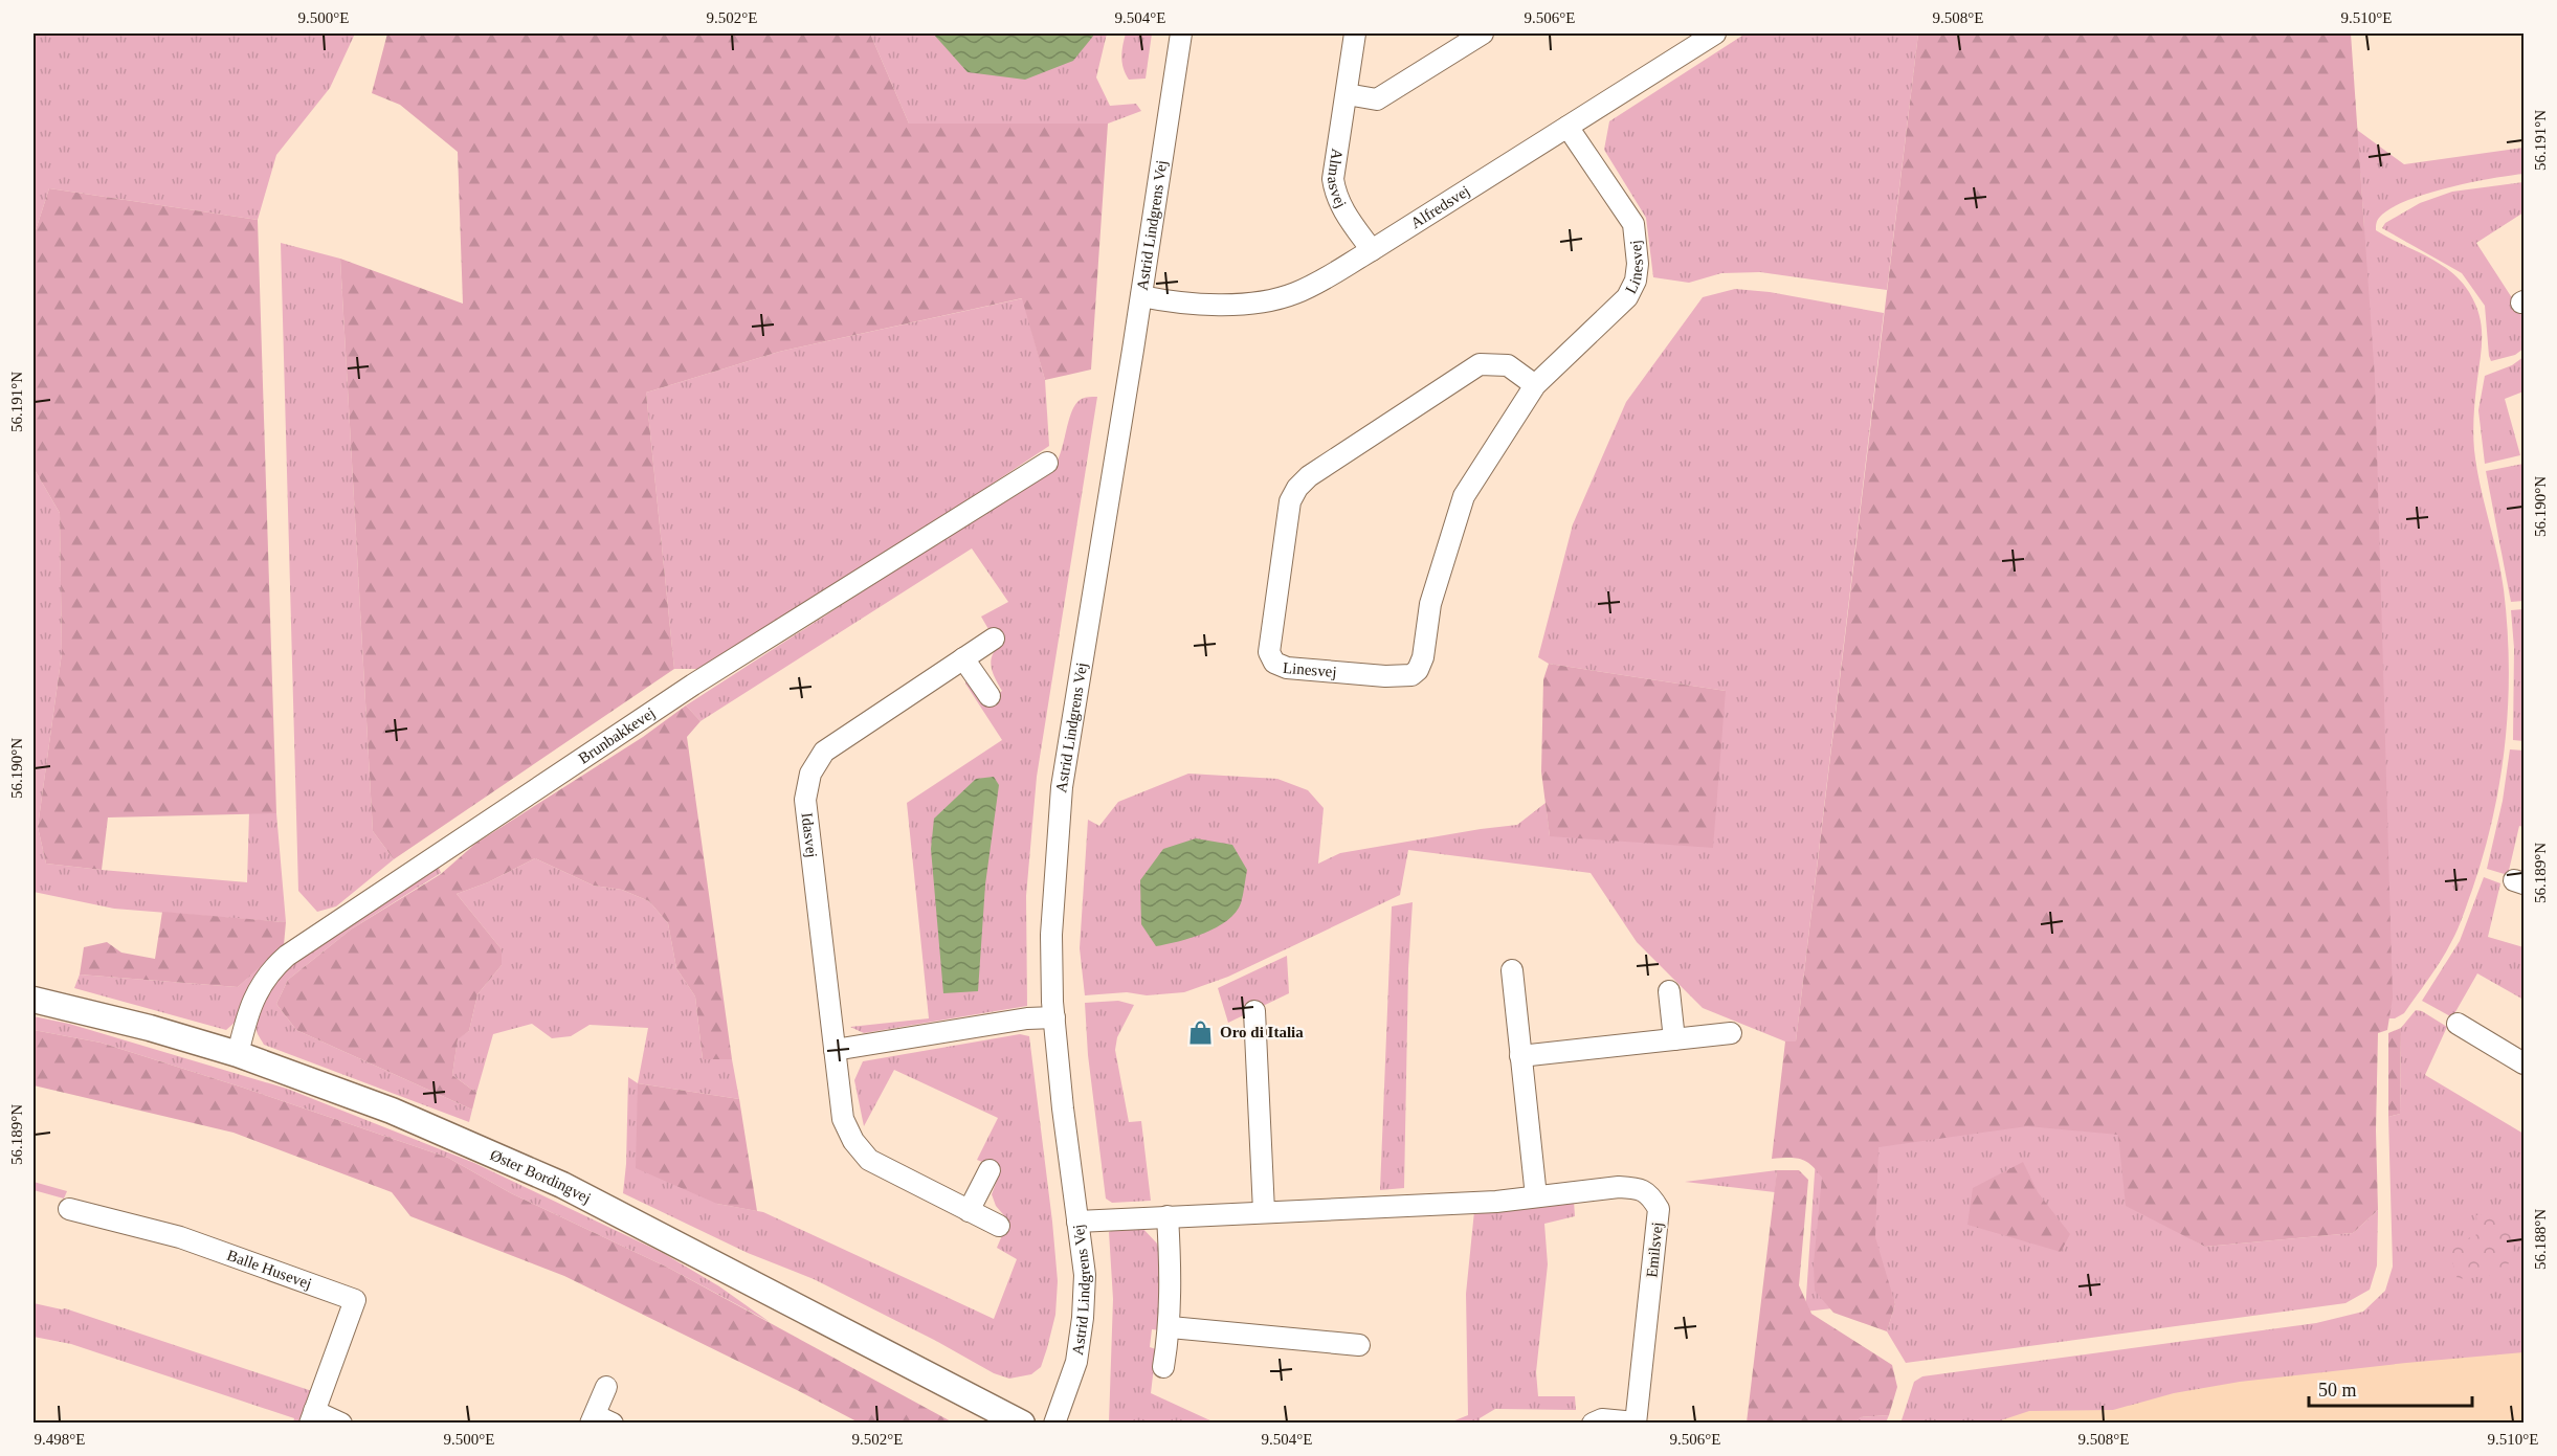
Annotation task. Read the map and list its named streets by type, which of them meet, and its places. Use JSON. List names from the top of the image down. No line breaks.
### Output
{"streets":{"street":["Almasvej","Alfredsvej","Astrid Lindgrens Vej","Linesvej","Brunbakkevej","Idasvej","Øster Bordingvej","Emilsvej","Balle Husevej"]},"crossings":[["Almasvej","Alfredsvej"],["Alfredsvej","Astrid Lindgrens Vej"],["Alfredsvej","Linesvej"],["Astrid Lindgrens Vej","Emilsvej"],["Brunbakkevej","Øster Bordingvej"]],"places":{"shop":["Oro di Italia"]},"scale_bar":"50 m","coordinates":["9.500°E","9.502°E","9.504°E","9.506°E","9.508°E","9.510°E","56.191°N","56.190°N","56.189°N","56.188°N","9.498°E"]}
